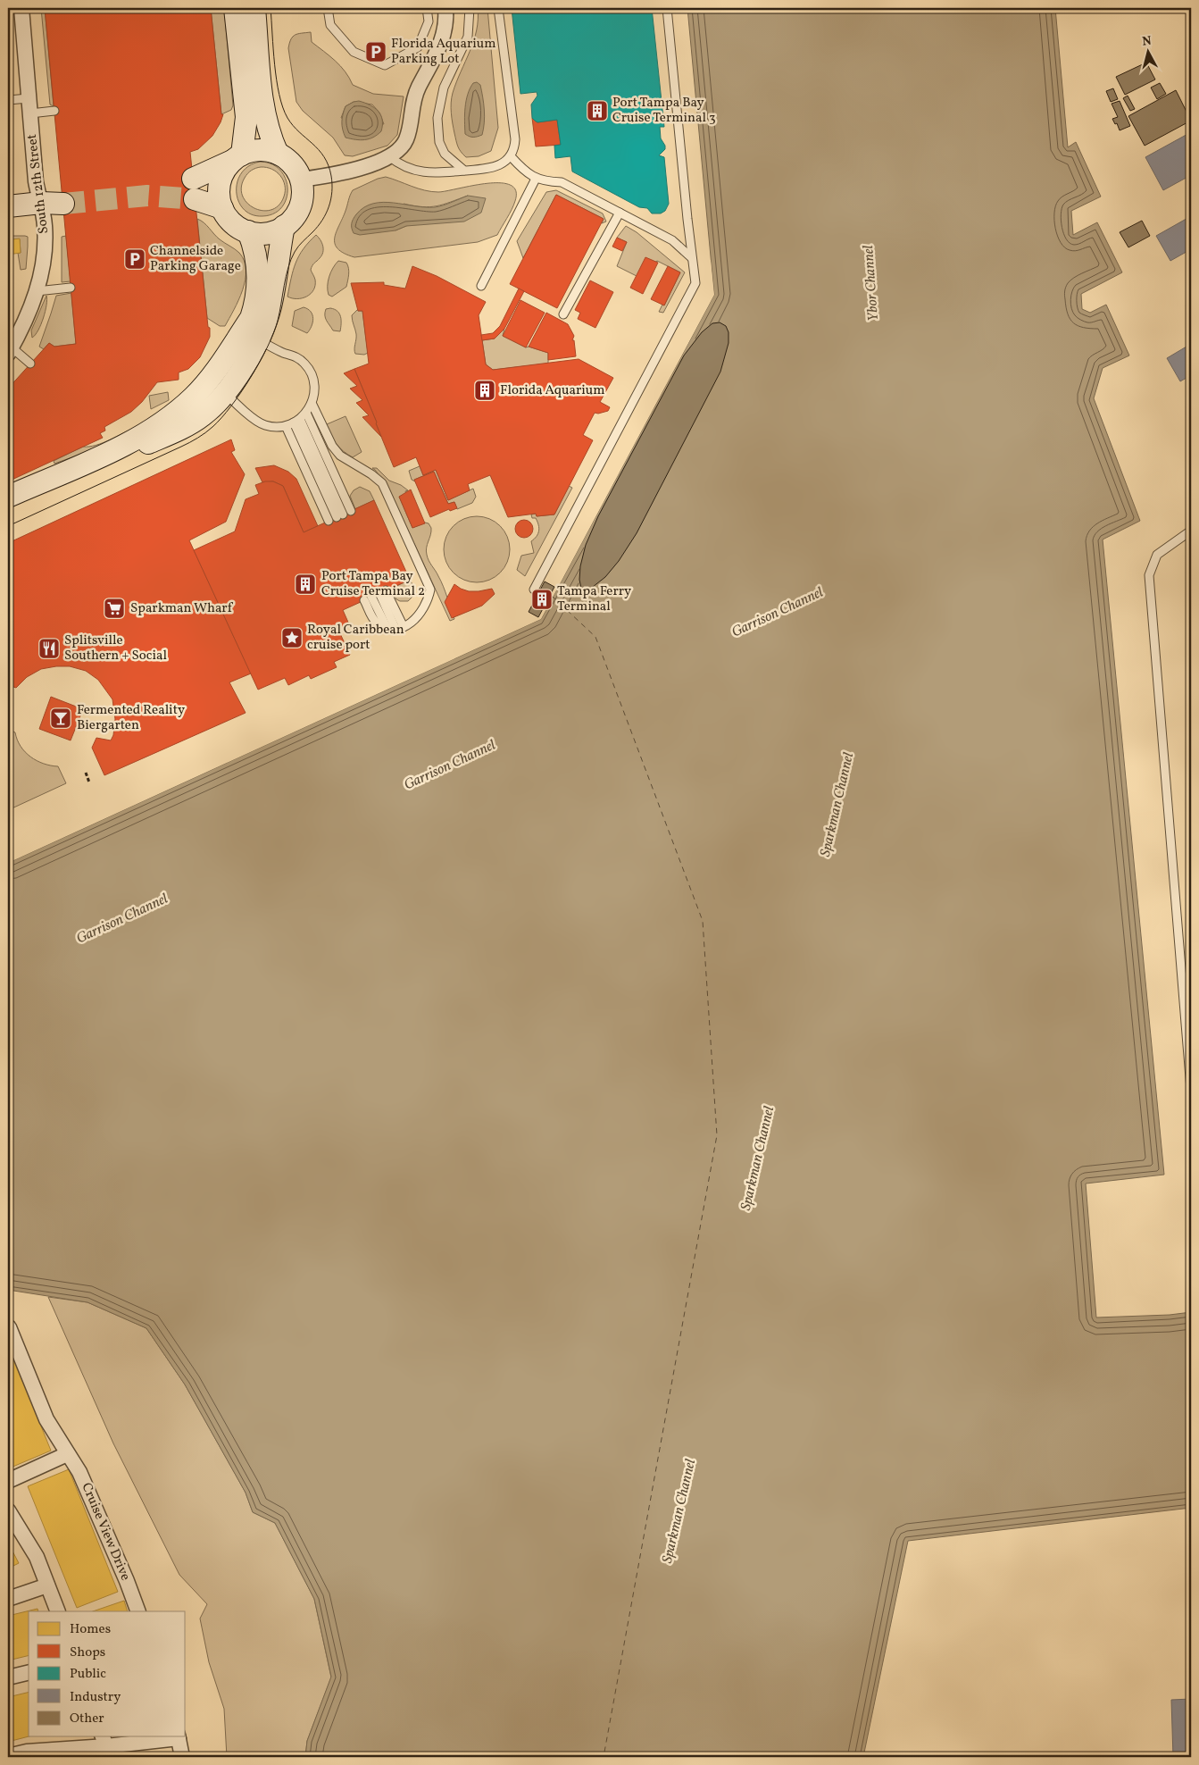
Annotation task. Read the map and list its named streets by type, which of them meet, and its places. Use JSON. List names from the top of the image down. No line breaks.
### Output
{"streets":{"street":["South 12th Street","Cruise View Drive"]},"water":["Ybor Channel","Garrison Channel","Sparkman Channel"],"places":{"parking":["Florida Aquarium Parking Lot","Channelside Parking Garage"],"building":["Port Tampa Bay Cruise Terminal 3","Florida Aquarium","Port Tampa Bay Cruise Terminal 2","Tampa Ferry Terminal"],"supermarket":["Sparkman Wharf"],"place":["Royal Caribbean cruise port"],"restaurant":["Splitsville Southern + Social"],"bar":["Fermented Reality Biergarten"]},"legend":["Homes","Shops","Public","Industry","Other"],"north":"top"}
